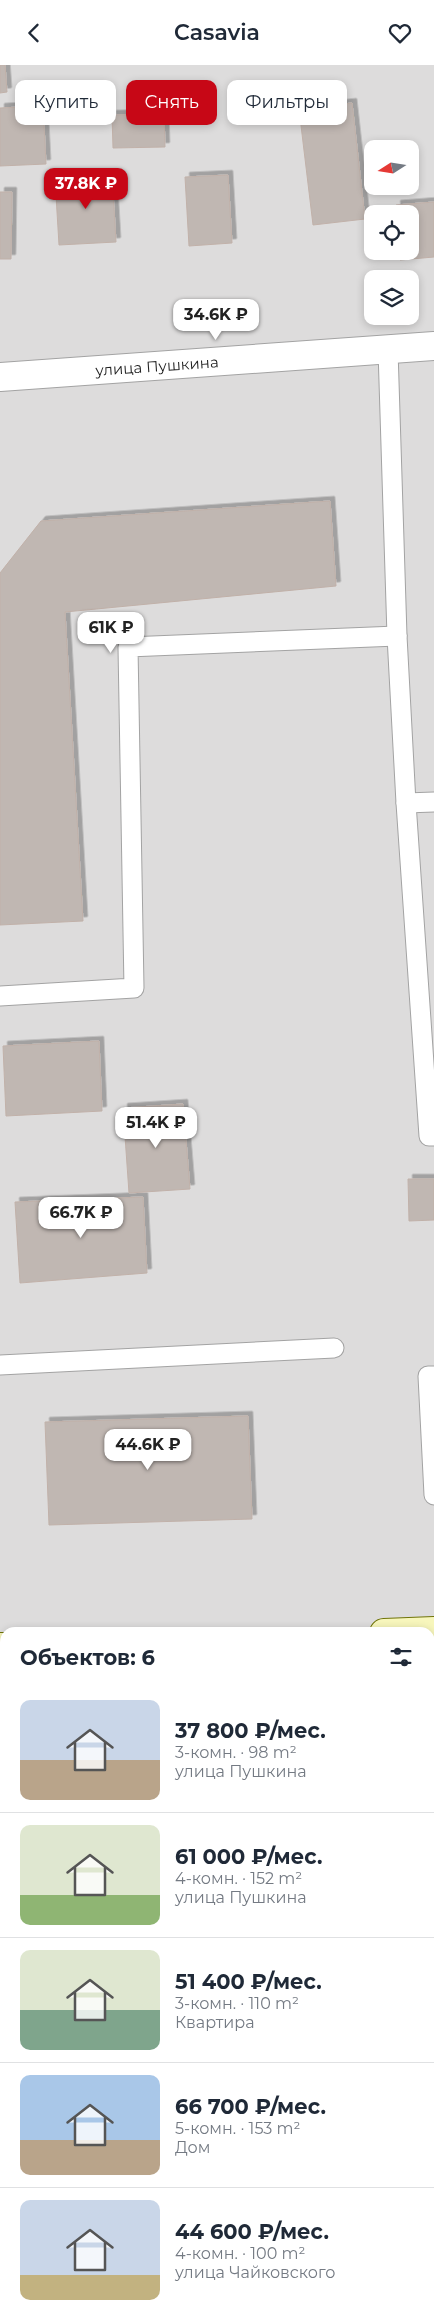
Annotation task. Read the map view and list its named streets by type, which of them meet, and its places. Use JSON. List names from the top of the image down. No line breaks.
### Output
{"streets":{"street":["улица Пушкина"]},"north":"left","page":{"header":"Casavia","chip":["Купить","Снять","Фильтры"],"price":["37.8K ₽","34.6K ₽","61K ₽","51.4K ₽","66.7K ₽","44.6K ₽"],"heading":"Объектов: 6","list":[{"name":"37 800 ₽/мес.","note":"3-комн. · 98 m² · улица Пушкина"},{"name":"61 000 ₽/мес.","note":"4-комн. · 152 m² · улица Пушкина"},{"name":"51 400 ₽/мес.","note":"3-комн. · 110 m² · Квартира"},{"name":"66 700 ₽/мес.","note":"5-комн. · 153 m² · Дом"},{"name":"44 600 ₽/мес.","note":"4-комн. · 100 m² · улица Чайковского"}]}}
